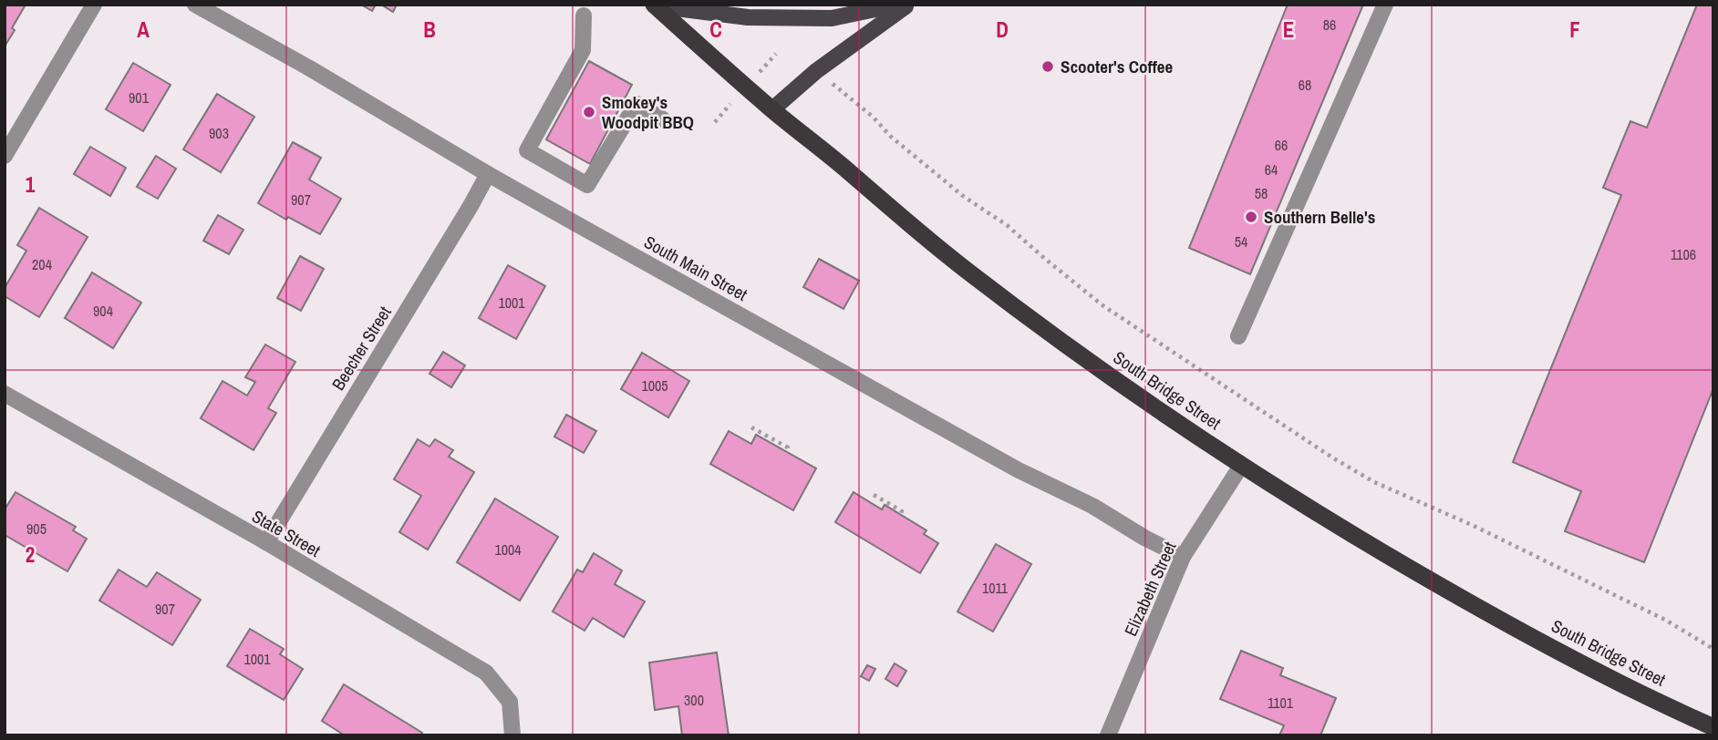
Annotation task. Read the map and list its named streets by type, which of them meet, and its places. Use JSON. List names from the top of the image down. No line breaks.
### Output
{"streets":{"highway":["South Bridge Street"],"street":["South Main Street","Beecher Street","State Street","Elizabeth Street"]},"crossings":[["South Main Street","Beecher Street"],["South Main Street","Elizabeth Street"],["Beecher Street","State Street"],["South Bridge Street","Elizabeth Street"]],"places":["Scooter's Coffee","Smokey's Woodpit BBQ","Southern Belle's"],"house_numbers":["86","68","901","903","66","64","58","907","54","1106","204","1001","904","1005","905","1004","1011","907","1001","300","1101"],"grid":{"columns":["A","B","C","D","E","F"],"rows":["1","2"]}}
